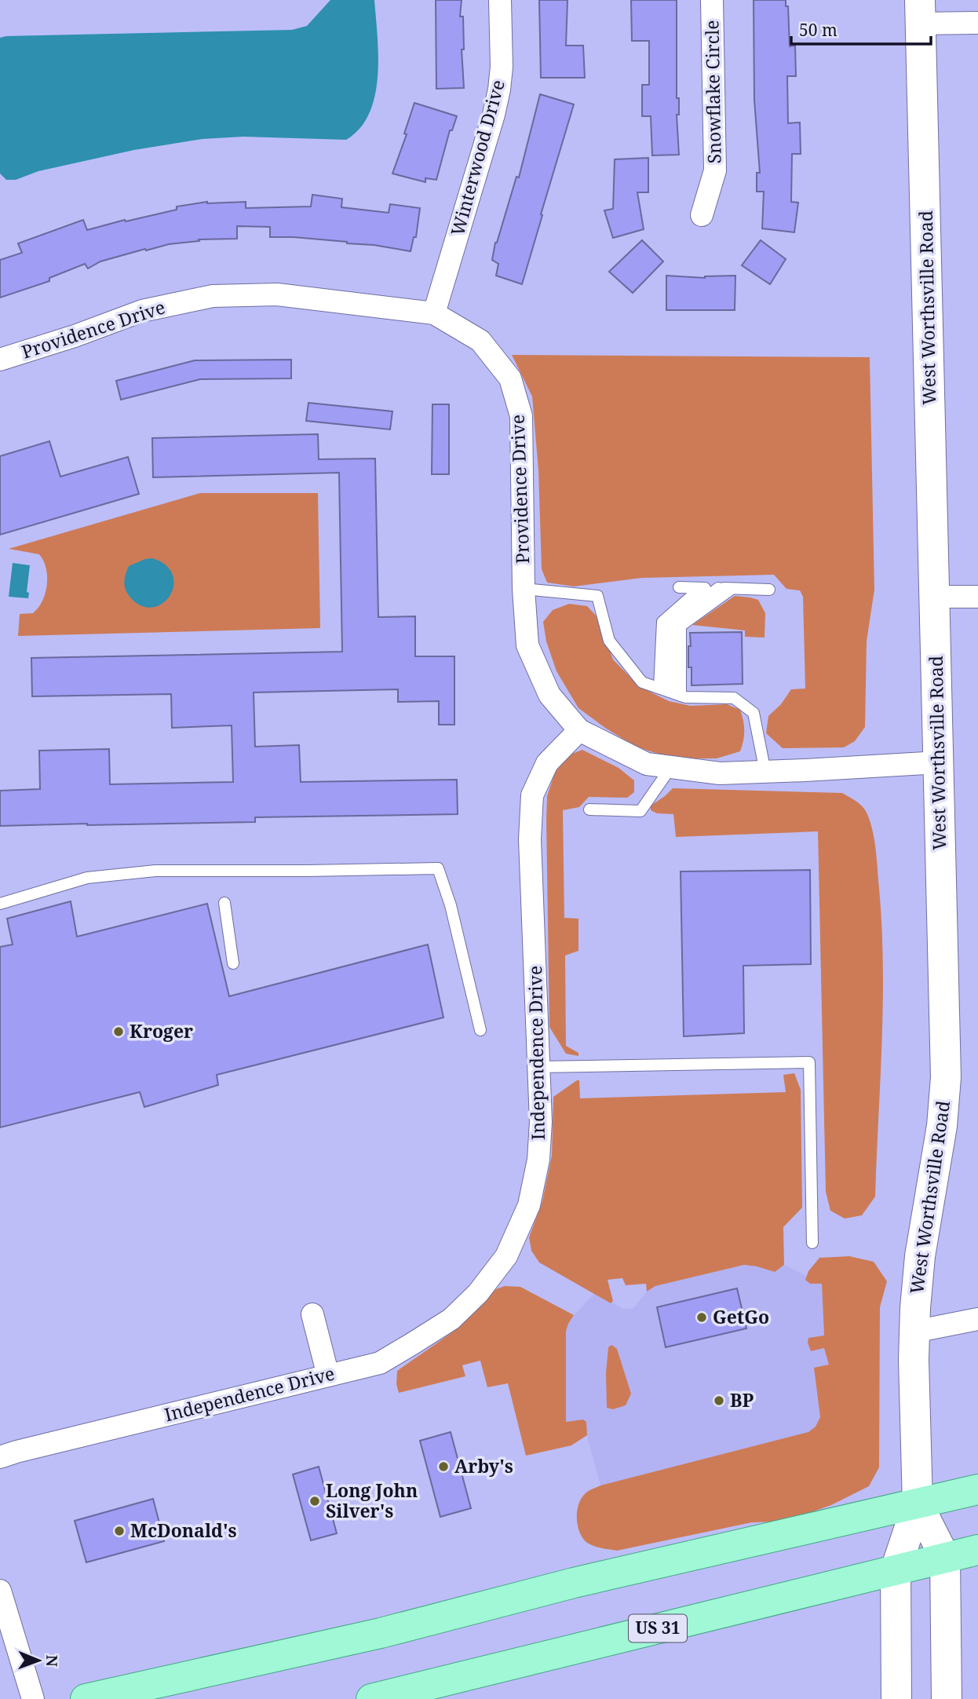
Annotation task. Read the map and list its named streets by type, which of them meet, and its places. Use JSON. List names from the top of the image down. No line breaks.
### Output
{"streets":{"main road":["West Worthsville Road","US 31"],"street":["Snowflake Circle","Winterwood Drive","Providence Drive","Independence Drive"]},"crossings":[["Winterwood Drive","Providence Drive"],["West Worthsville Road","Providence Drive"],["Providence Drive","Independence Drive"]],"places":["Kroger","GetGo","BP","Arby's","Long John Silver's","McDonald's"],"scale_bar":"50 m","north":"right"}
